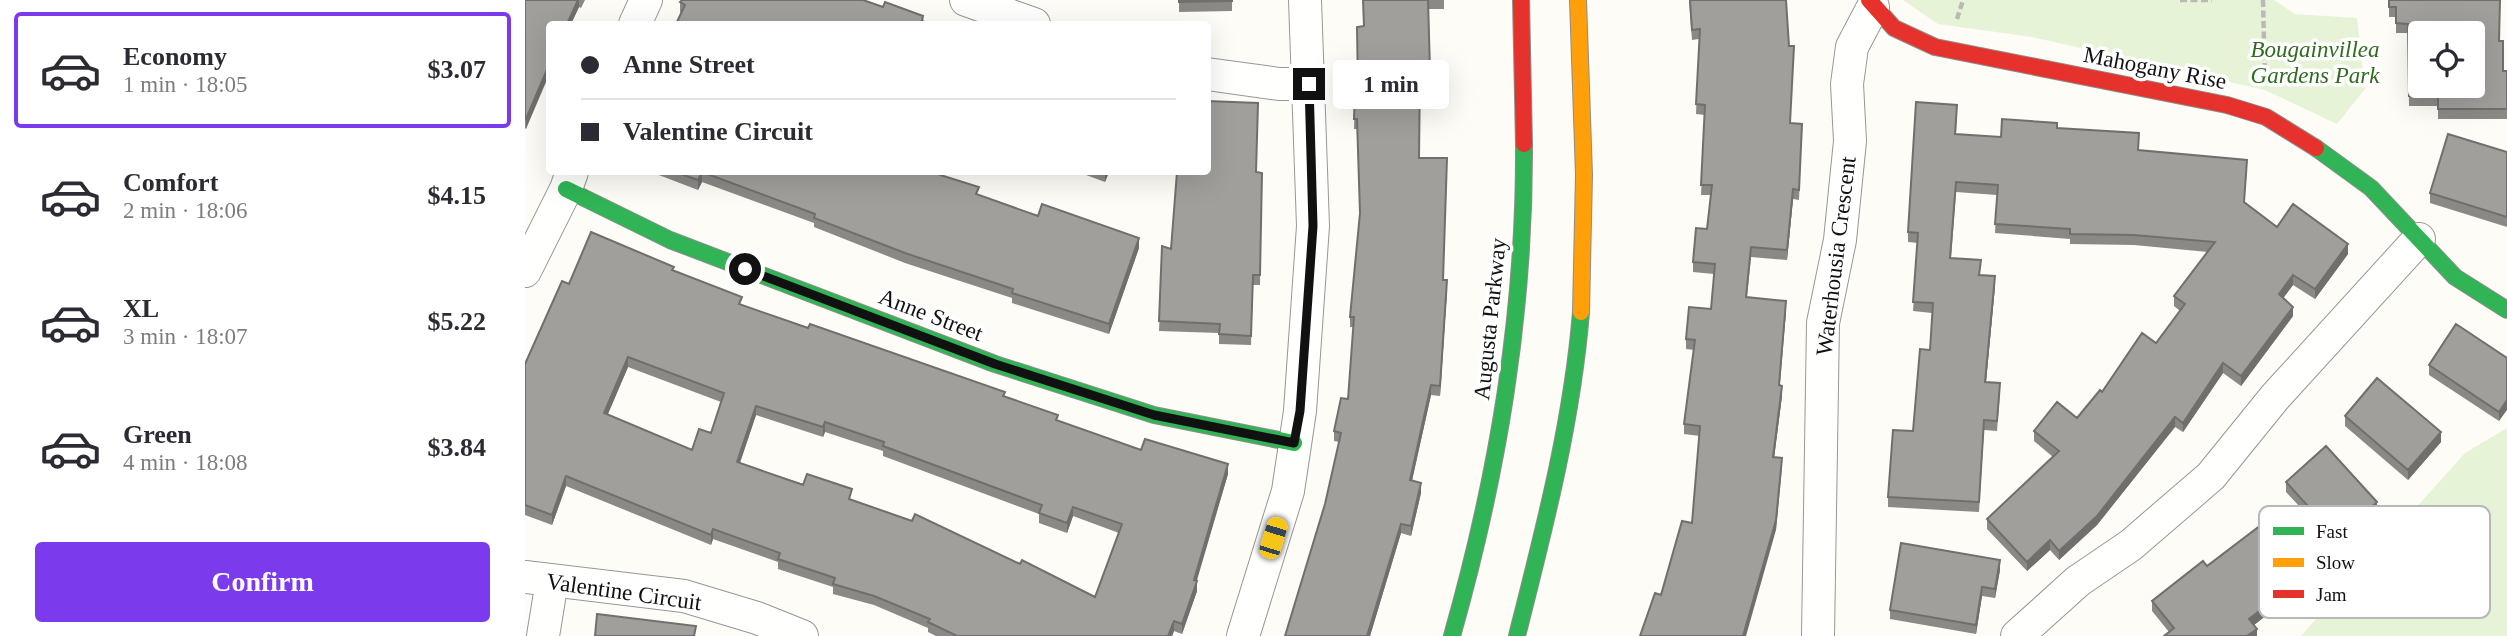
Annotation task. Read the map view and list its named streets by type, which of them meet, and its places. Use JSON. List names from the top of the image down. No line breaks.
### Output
{"streets":{"street":["Mahogany Rise","Waterhousia Crescent","Anne Street","Augusta Parkway","Valentine Circuit"]},"crossings":[["Mahogany Rise","Waterhousia Crescent"]],"parks":["Bougainvillea Gardens Park"],"legend":["Fast","Slow","Jam"],"page":{"list":[{"name":"Economy","note":"1 min · 18:05","value":"$3.07"},{"name":"Comfort","note":"2 min · 18:06","value":"$4.15"},{"name":"XL","note":"3 min · 18:07","value":"$5.22"},{"name":"Green","note":"4 min · 18:08","value":"$3.84"}],"banner":["Anne Street","Valentine Circuit"],"bubble":"1 min","buttons":"Confirm"}}
